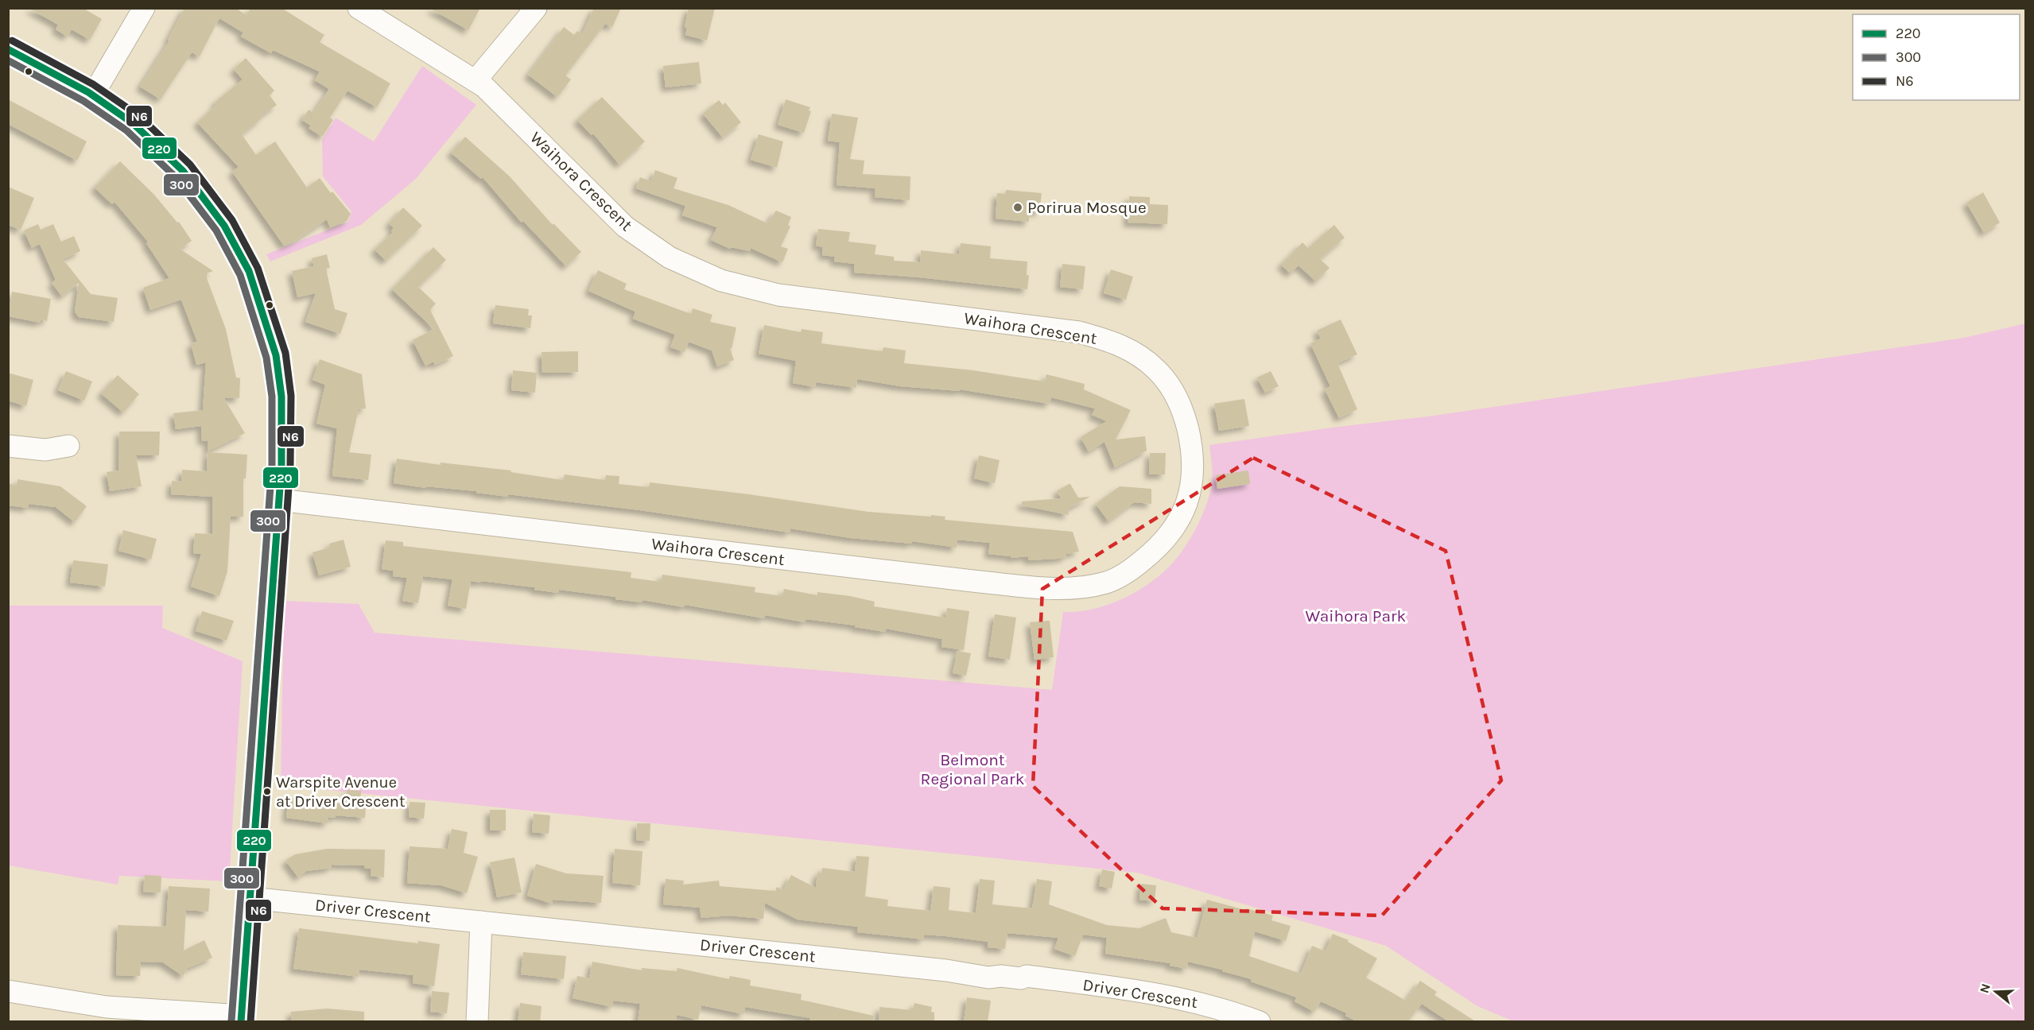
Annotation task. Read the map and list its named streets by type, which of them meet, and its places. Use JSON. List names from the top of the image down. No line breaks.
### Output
{"streets":{"street":["Waihora Crescent","Driver Crescent"]},"parks":["Waihora Park","Belmont Regional Park"],"places":["Porirua Mosque","Warspite Avenue at Driver Crescent"],"lines":["transit line N6","transit line 220","transit line 300"],"legend":["220","300","N6"],"north":"left"}
